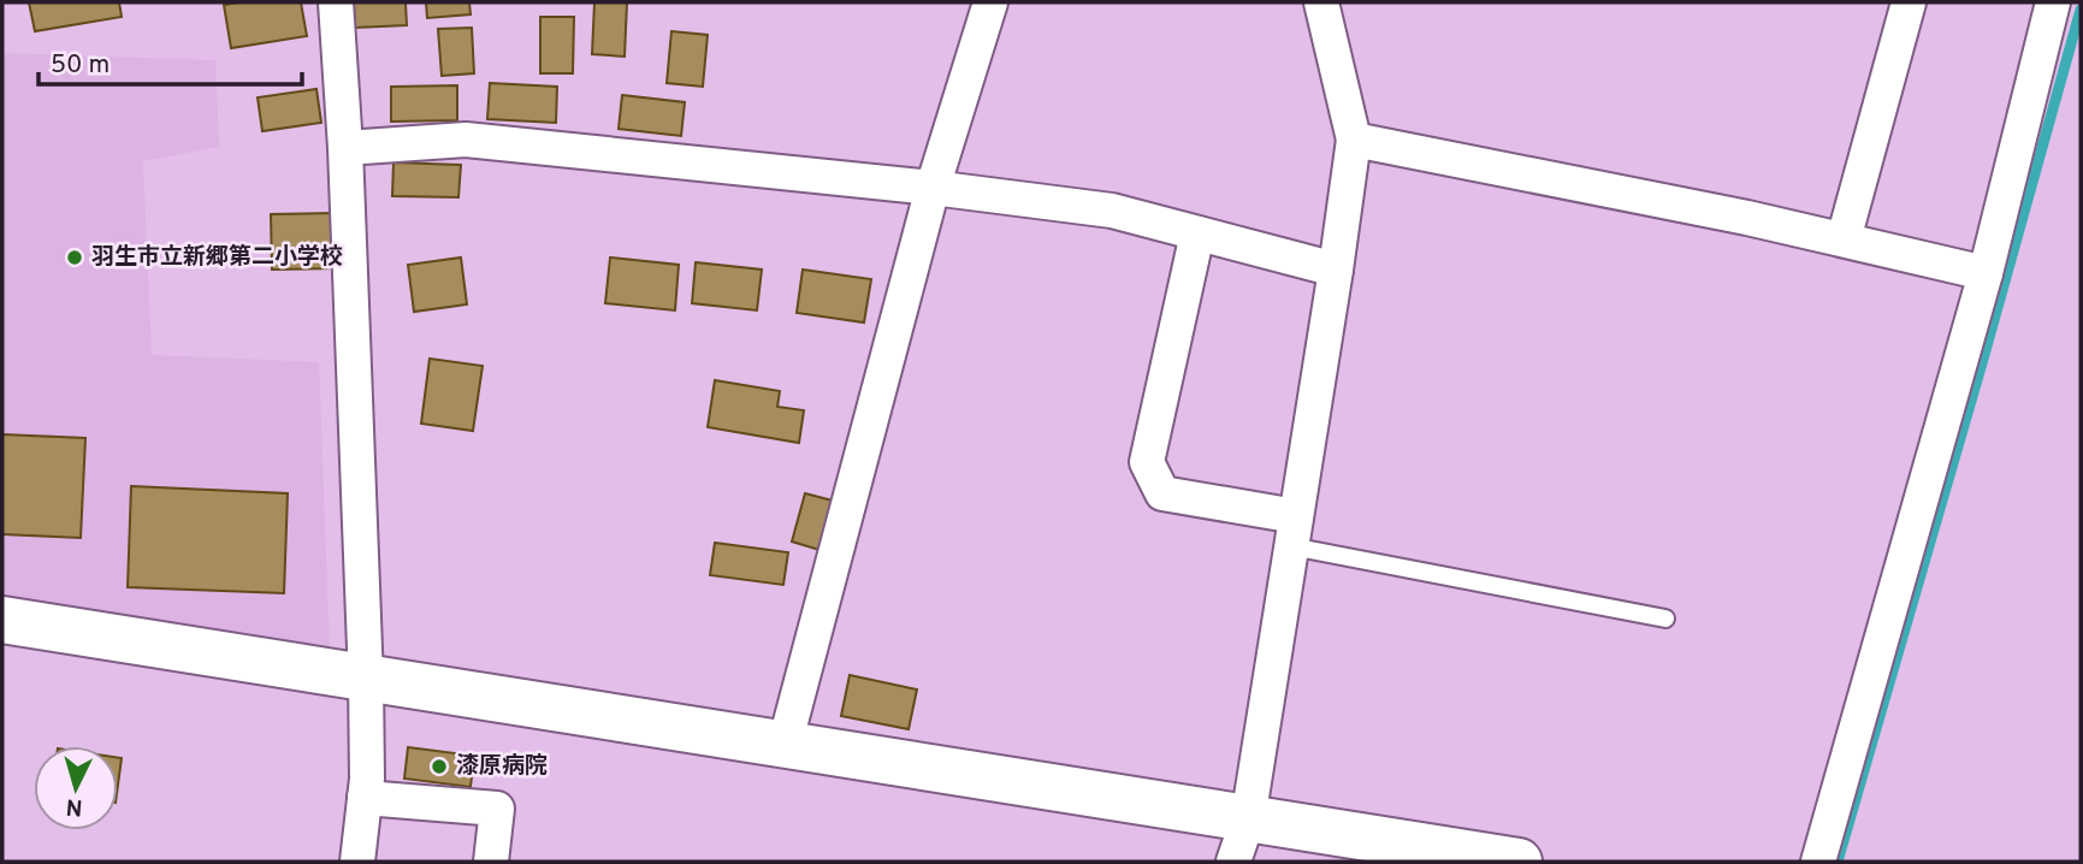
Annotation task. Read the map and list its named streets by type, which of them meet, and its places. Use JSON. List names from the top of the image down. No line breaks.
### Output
{"places":["羽生市立新郷第二小学校","漆原病院"],"scale_bar":"50 m","north":"bottom"}
